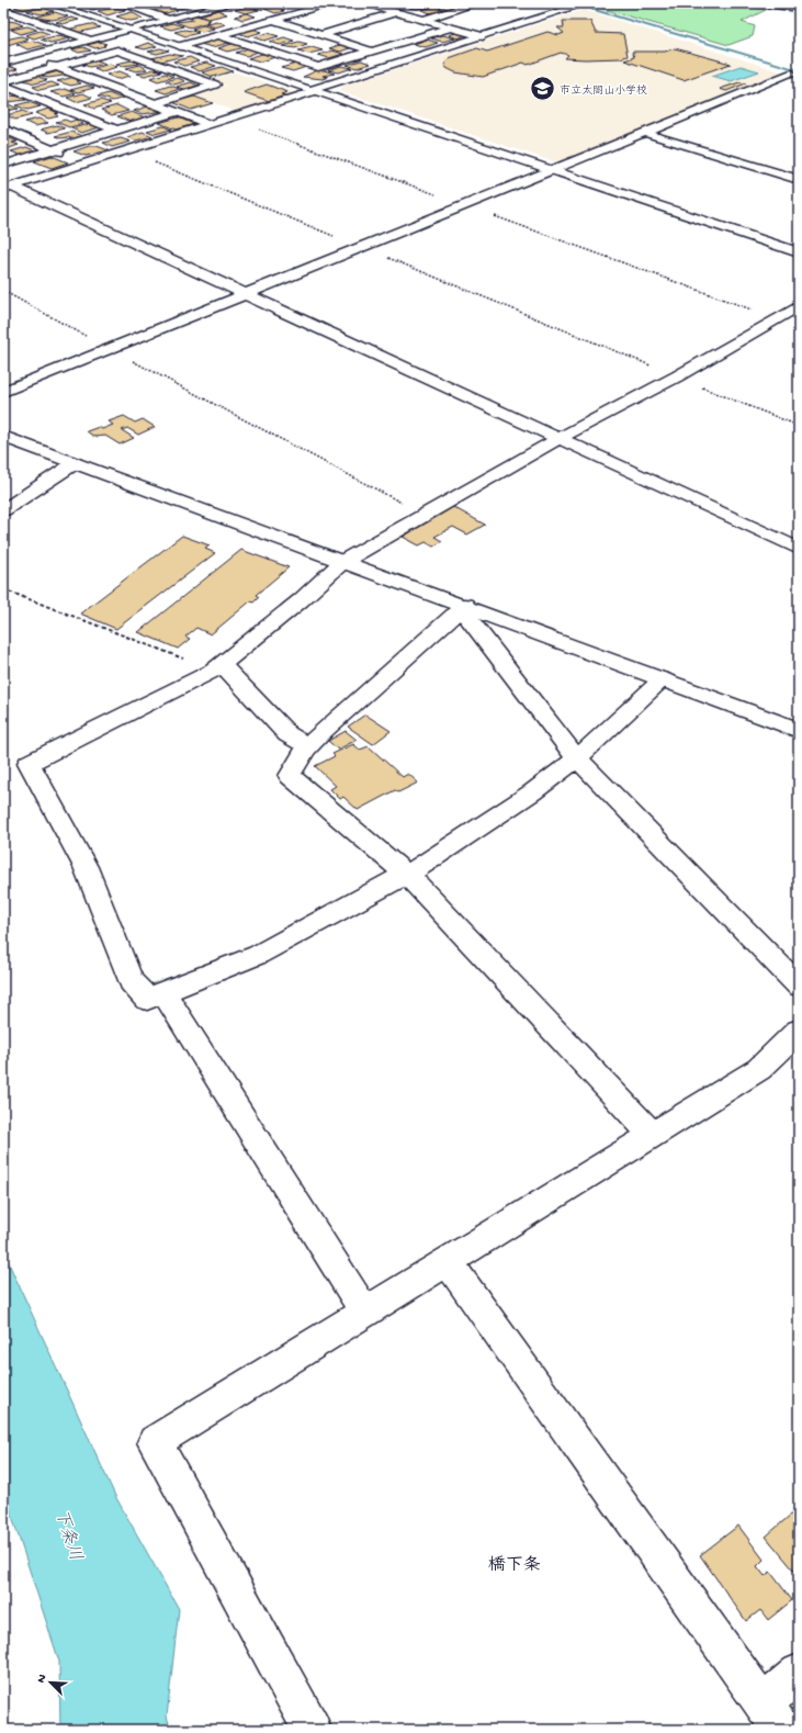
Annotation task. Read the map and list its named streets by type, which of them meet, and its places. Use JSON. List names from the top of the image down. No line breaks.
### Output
{"districts":["橋下条"],"water":["下条川"],"places":{"school or university":["市立太閤山小学校"]},"north":"top left"}
